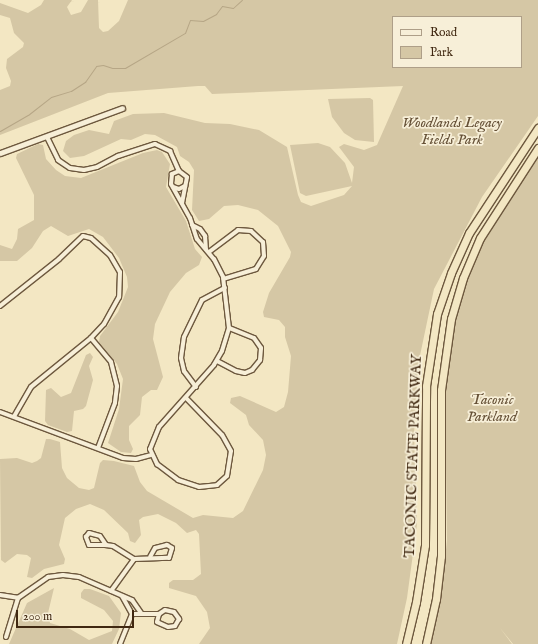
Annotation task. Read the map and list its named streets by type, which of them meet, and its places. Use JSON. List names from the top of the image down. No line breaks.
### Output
{"streets":{"highway":["TACONIC STATE PARKWAY"]},"parks":["Woodlands Legacy Fields Park","Taconic Parkland"],"legend":["Road","Park"],"scale_bar":"200 m"}
